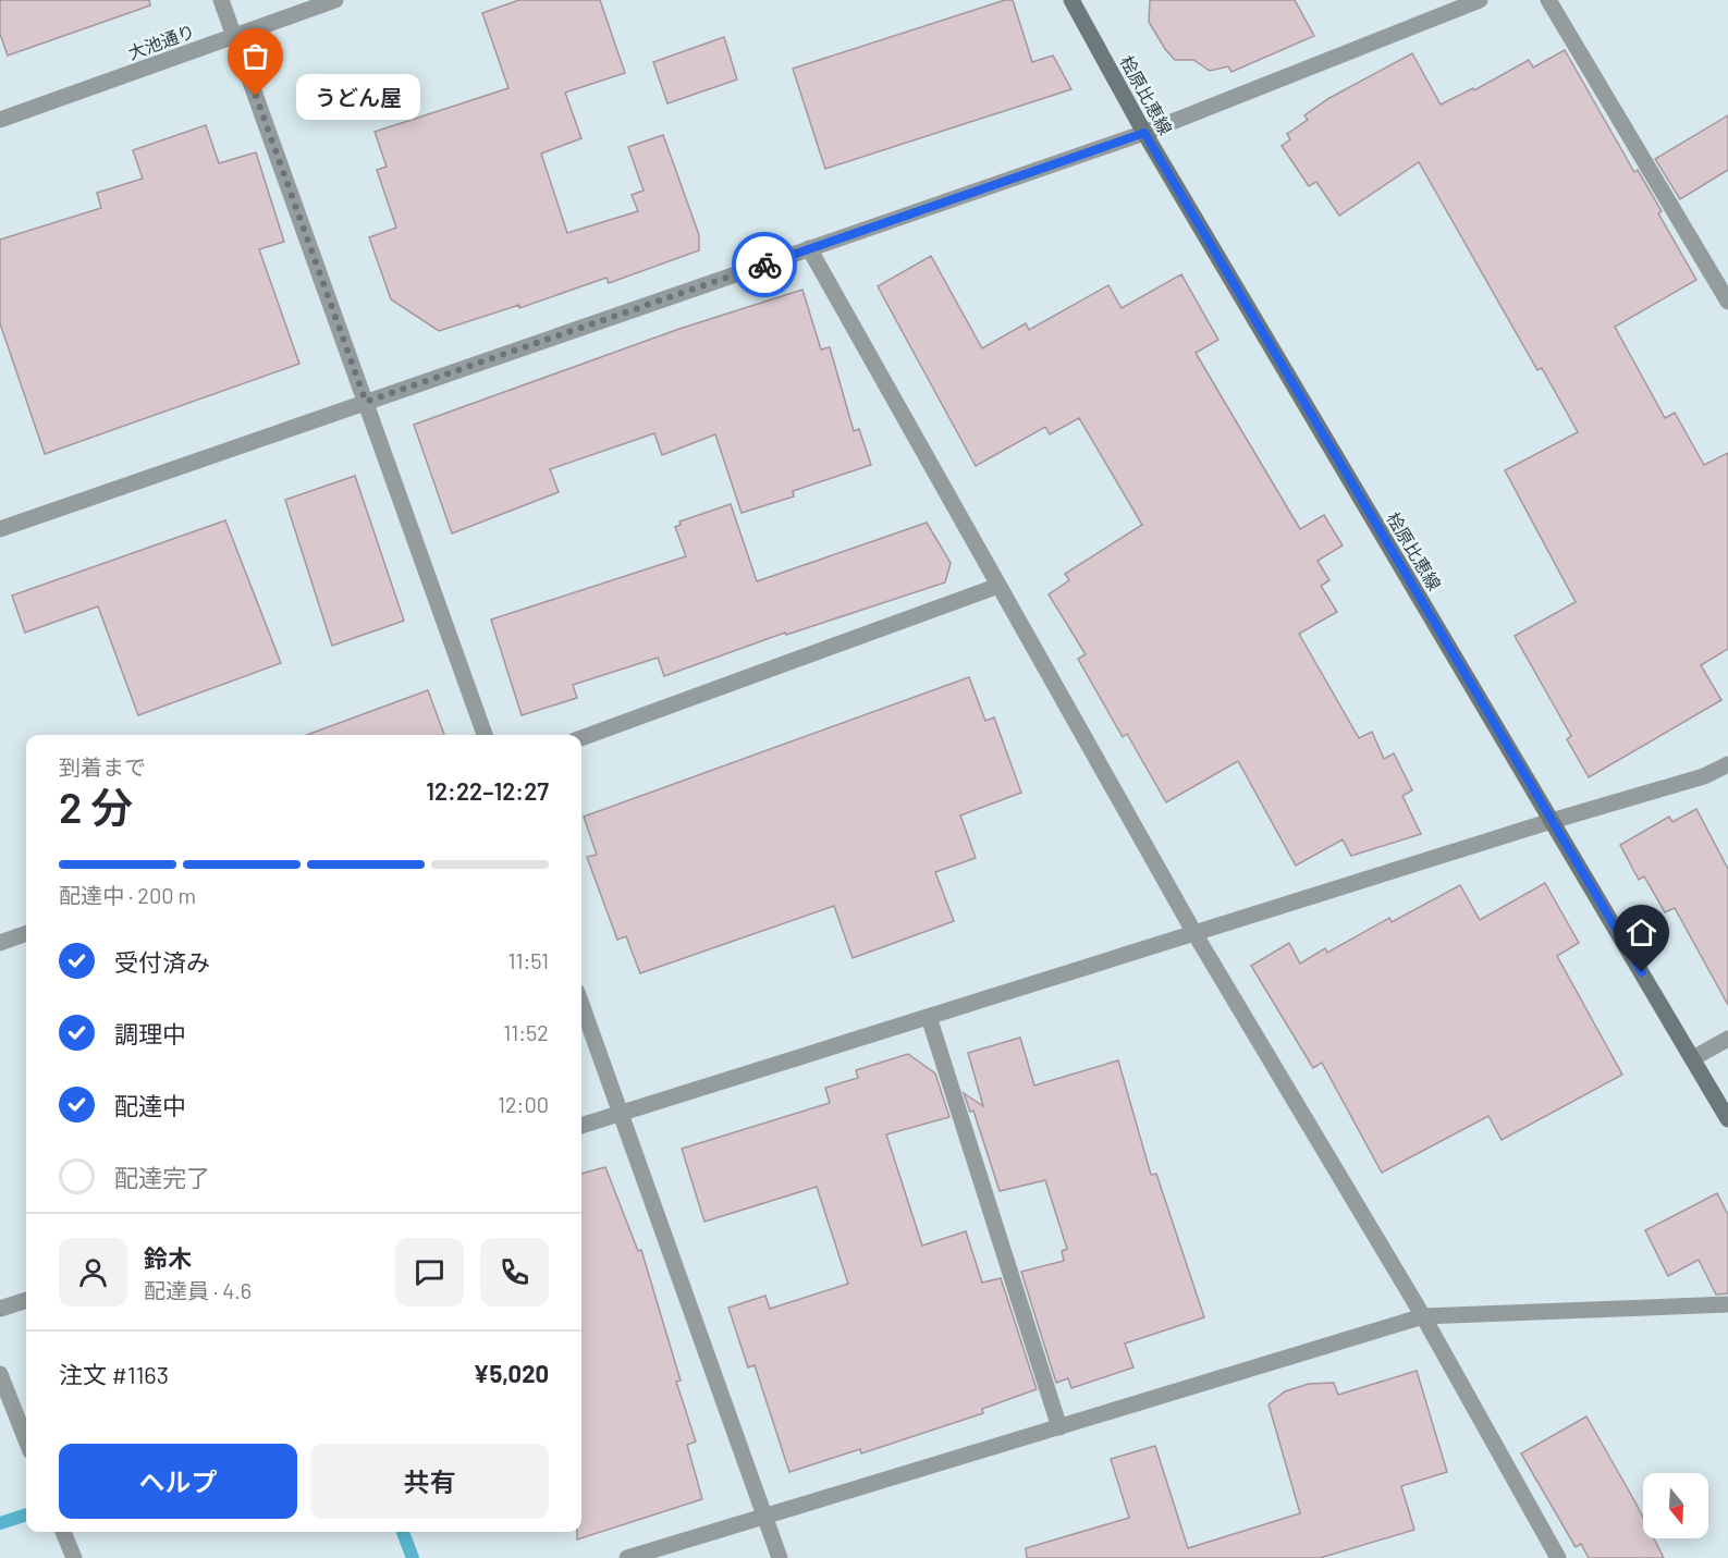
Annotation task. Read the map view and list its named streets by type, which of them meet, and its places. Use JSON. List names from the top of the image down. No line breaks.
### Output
{"streets":{"main road":["桧原比恵線"],"street":["大池通り"]},"places":["うどん屋"],"north":"bottom","page":{"bubble":"うどん屋","heading":["2 分","到着まで","12:22–12:27"],"panel":["鈴木","配達員 · 4.6","注文 #1163","¥5,020"],"bar":"配達中 · 200 m","list":[["受付済み","11:51"],["調理中","11:52"],["配達中","12:00"],"配達完了"],"buttons":["ヘルプ","共有"]}}
